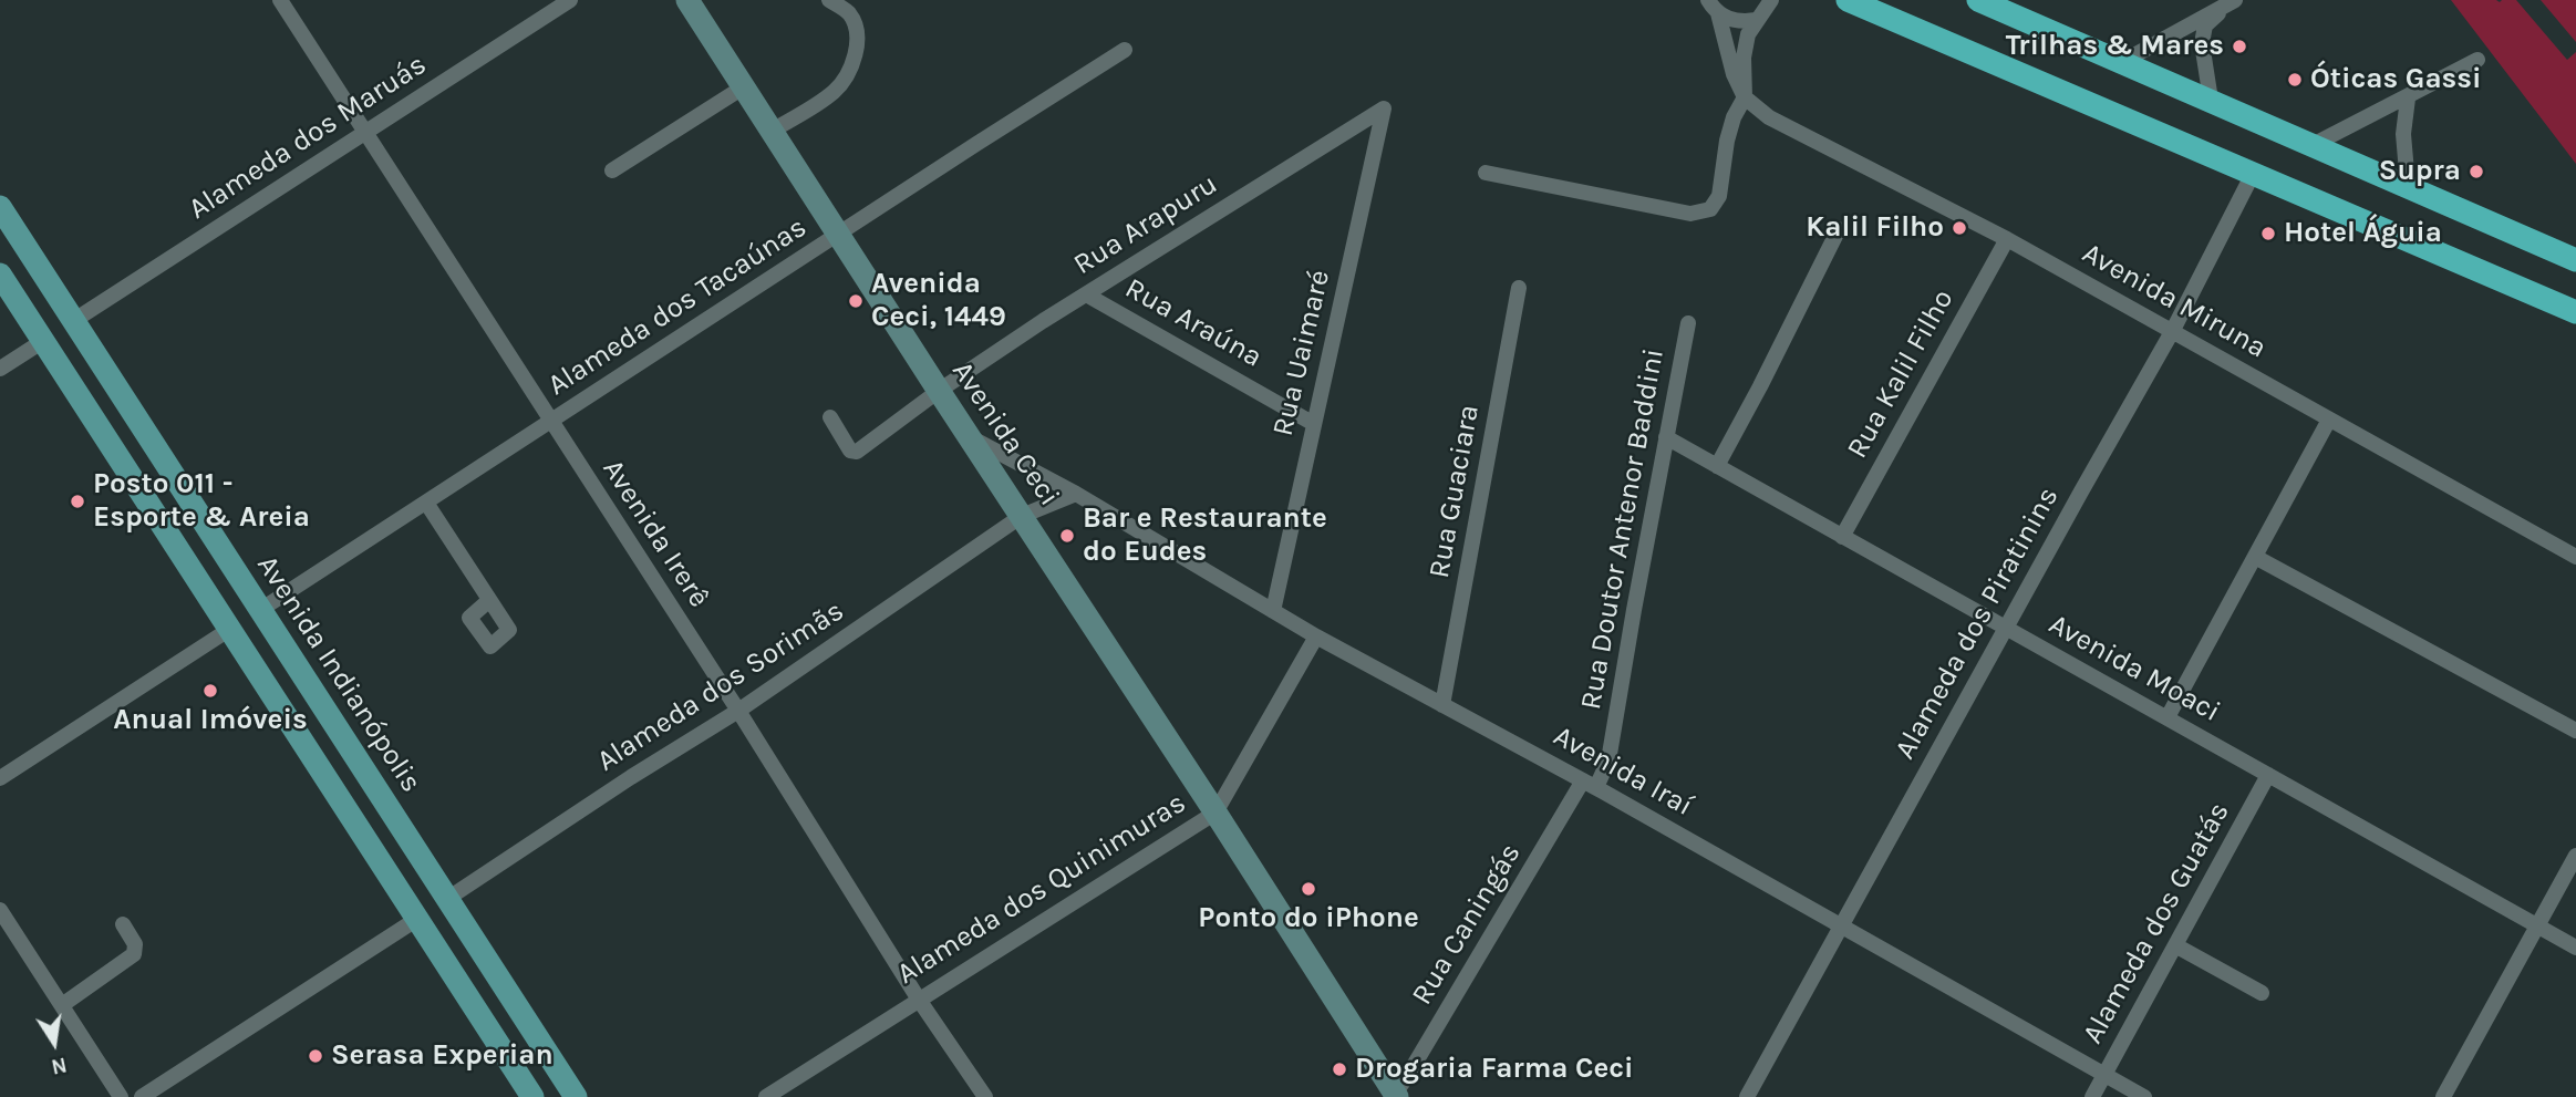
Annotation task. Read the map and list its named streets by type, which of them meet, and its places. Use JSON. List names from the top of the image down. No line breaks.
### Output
{"streets":{"main road":["Avenida Indianópolis"],"street":["Alameda dos Maruás","Rua Arapuru","Avenida Miruna","Alameda dos Tacaúnas","Rua Araúna","Rua Uaimaré","Rua Kalil Filho","Avenida Ceci","Rua Guaciara","Rua Doutor Antenor Baddini","Avenida Irerê","Alameda dos Piratinins","Avenida Moaci","Alameda dos Sorimãs","Avenida Iraí","Alameda dos Quinimuras","Alameda dos Guatás","Rua Caningás"]},"crossings":[["Alameda dos Maruás","Avenida Irerê"],["Alameda dos Maruás","Avenida Indianópolis"],["Rua Arapuru","Rua Araúna"],["Rua Arapuru","Rua Uaimaré"],["Rua Arapuru","Avenida Ceci"],["Avenida Miruna","Rua Kalil Filho"],["Avenida Miruna","Alameda dos Piratinins"],["Alameda dos Tacaúnas","Avenida Ceci"],["Alameda dos Tacaúnas","Avenida Irerê"],["Alameda dos Tacaúnas","Avenida Indianópolis"],["Rua Araúna","Rua Uaimaré"],["Rua Uaimaré","Avenida Iraí"],["Rua Kalil Filho","Avenida Moaci"],["Avenida Ceci","Alameda dos Sorimãs"],["Avenida Ceci","Avenida Iraí"],["Avenida Ceci","Alameda dos Quinimuras"],["Avenida Ceci","Rua Caningás"],["Rua Guaciara","Avenida Iraí"],["Rua Doutor Antenor Baddini","Avenida Moaci"],["Rua Doutor Antenor Baddini","Avenida Iraí"],["Rua Doutor Antenor Baddini","Rua Caningás"],["Avenida Irerê","Alameda dos Sorimãs"],["Avenida Irerê","Alameda dos Quinimuras"],["Alameda dos Piratinins","Avenida Moaci"],["Alameda dos Piratinins","Avenida Iraí"],["Avenida Moaci","Alameda dos Guatás"],["Avenida Indianópolis","Alameda dos Sorimãs"],["Avenida Iraí","Alameda dos Quinimuras"],["Avenida Iraí","Alameda dos Guatás"],["Avenida Iraí","Rua Caningás"]],"places":["Trilhas & Mares","Óticas Gassi","Supra","Kalil Filho","Hotel Águia","Avenida Ceci, 1449","Posto 011 - Esporte & Areia","Bar e Restaurante do Eudes","Anual Imóveis","Ponto do iPhone","Serasa Experian","Drogaria Farma Ceci"],"north":"bottom"}
